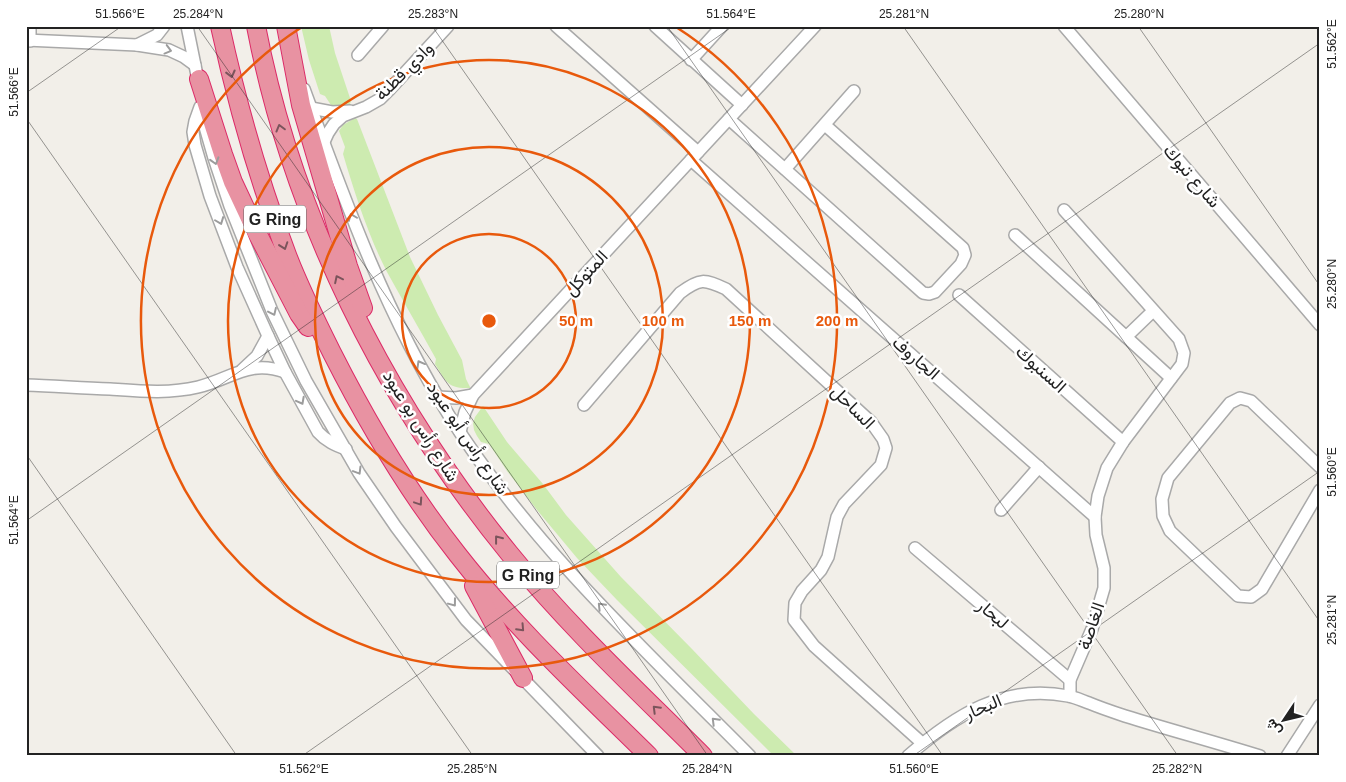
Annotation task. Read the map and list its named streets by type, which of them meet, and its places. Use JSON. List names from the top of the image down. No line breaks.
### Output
{"streets":{"highway":["G Ring","شارع رأس بو عبود"],"street":["وادي قطنة","شارع تبوك","المتوكل","الجاروف","السنبوك","الساحل","شارع رأس أبو عبود","لبحار","الغاصة","البحار"]},"crossings":[["وادي قطنة","شارع رأس أبو عبود"],["المتوكل","الجاروف"],["المتوكل","شارع رأس أبو عبود"],["الجاروف","الغاصة"],["السنبوك","الغاصة"],["الساحل","البحار"],["لبحار","الغاصة"],["الغاصة","البحار"]],"one_way":["شارع رأس أبو عبود"],"north":"bottom left","coordinates":["51.566°E","25.284°N","25.283°N","51.564°E","25.281°N","25.280°N","51.562°E","51.560°E","25.285°N","25.282°N"],"rings":["50 m","100 m","150 m","200 m"]}
